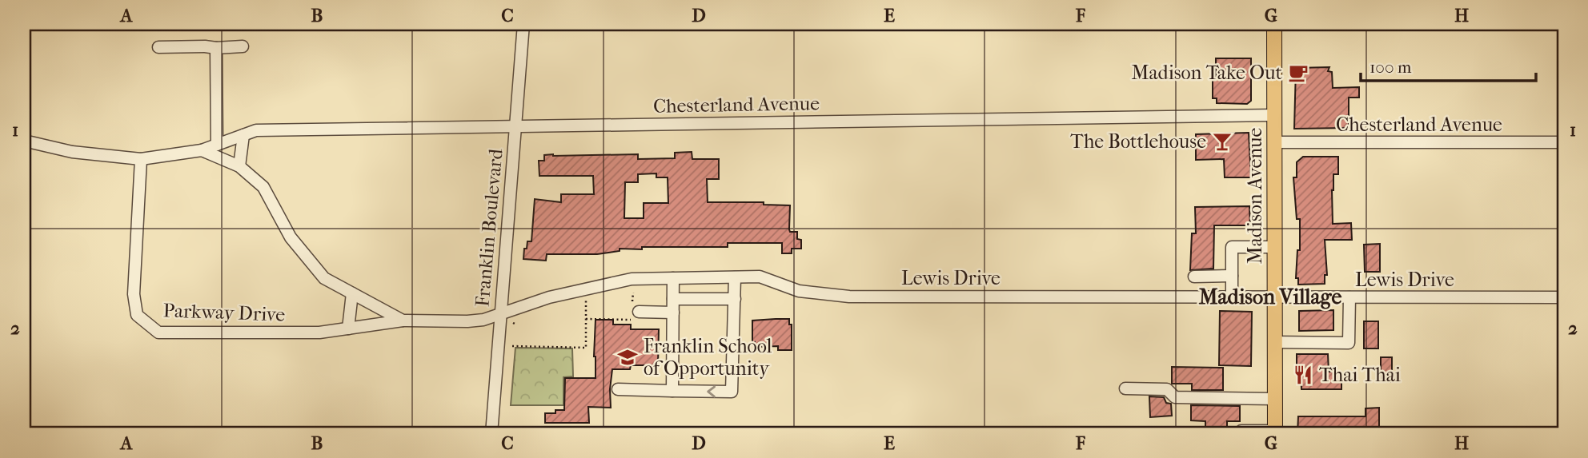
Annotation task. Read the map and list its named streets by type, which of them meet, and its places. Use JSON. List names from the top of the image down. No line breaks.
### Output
{"streets":{"main road":["Madison Avenue"],"street":["Chesterland Avenue","Franklin Boulevard","Lewis Drive","Parkway Drive"]},"crossings":[["Chesterland Avenue","Madison Avenue"],["Chesterland Avenue","Franklin Boulevard"],["Chesterland Avenue","Lewis Drive"],["Madison Avenue","Lewis Drive"],["Franklin Boulevard","Lewis Drive"],["Lewis Drive","Parkway Drive"]],"districts":["Madison Village"],"places":{"cafe":["Madison Take Out"],"bar":["The Bottlehouse"],"school or university":["Franklin School of Opportunity"],"restaurant":["Thai Thai"]},"scale_bar":"100 m","grid":{"columns":["A","B","C","D","E","F","G","H"],"rows":["1","2"]}}
